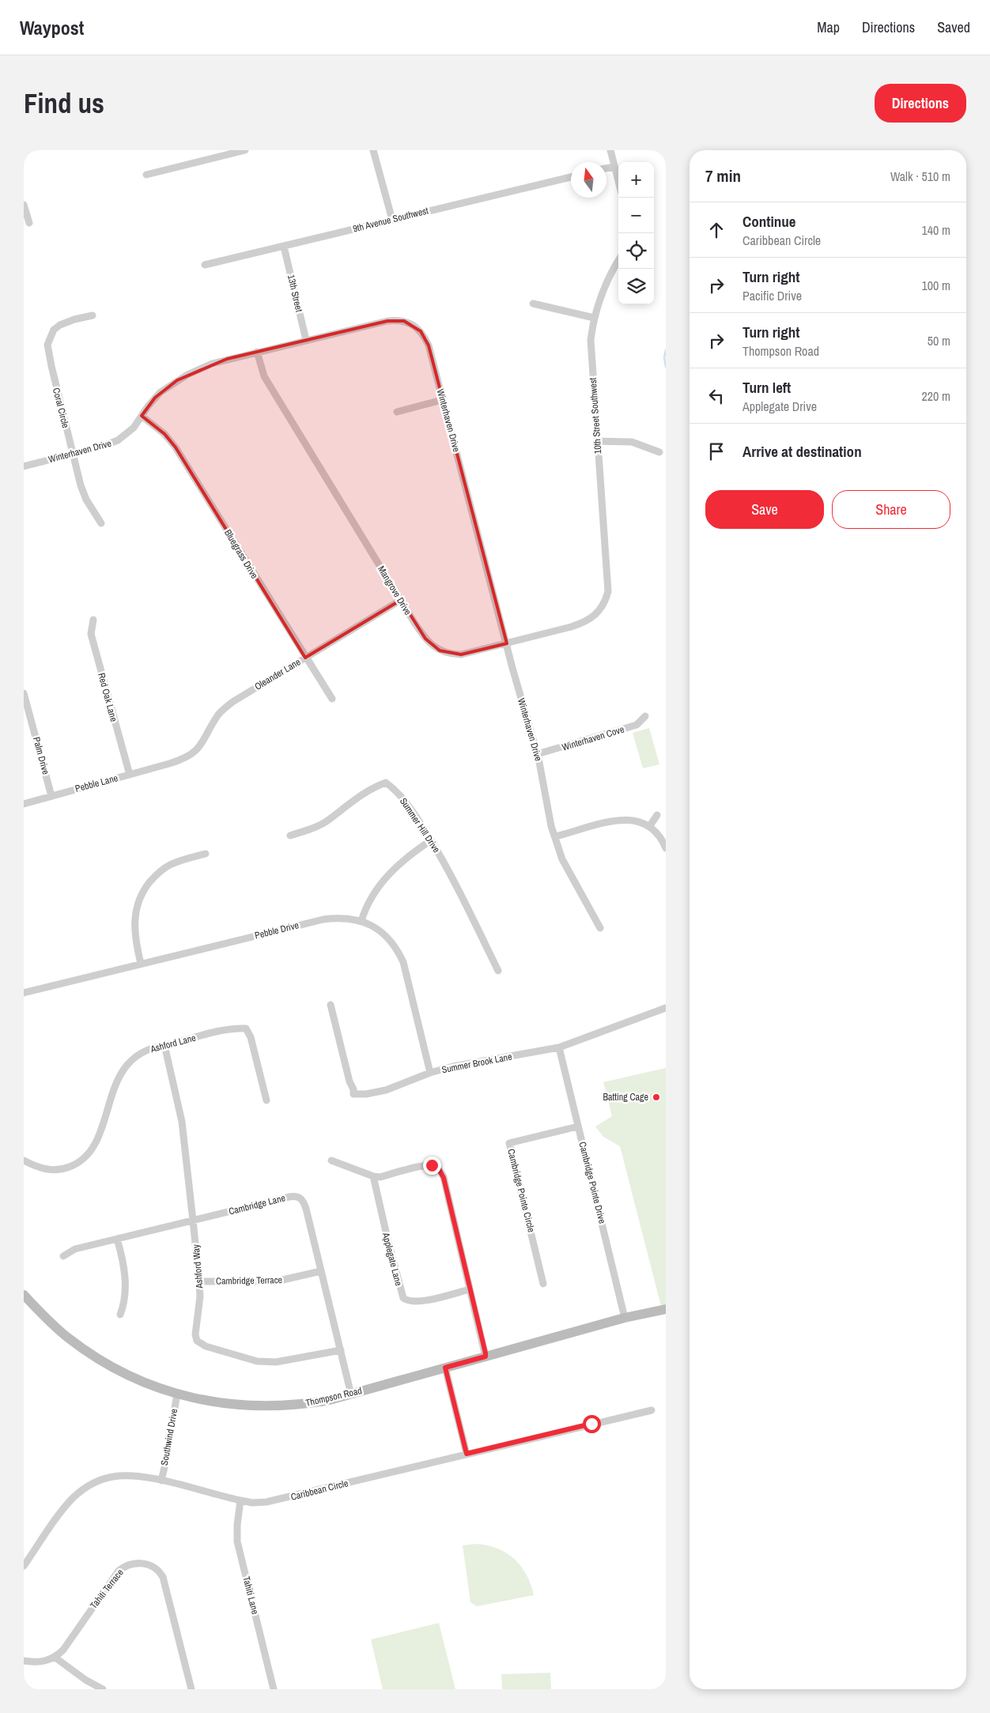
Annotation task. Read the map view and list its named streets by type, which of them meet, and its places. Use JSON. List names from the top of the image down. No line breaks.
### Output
{"streets":{"street":["9th Avenue Southwest","13th Street","Coral Circle","10th Street Southwest","Winterhaven Drive","Bluegrass Drive","Mangrove Drive","Oleander Lane","Red Oak Lane","Winterhaven Cove","Palm Drive","Pebble Lane","Summer Hill Drive","Pebble Drive","Ashford Lane","Summer Brook Lane","Cambridge Pointe Drive","Cambridge Pointe Circle","Cambridge Lane","Applegate Lane","Ashford Way","Cambridge Terrace","Thompson Road","Southwind Drive","Caribbean Circle","Tahiti Terrace","Tahiti Lane"]},"crossings":[["9th Avenue Southwest","13th Street"],["13th Street","Winterhaven Drive"],["Coral Circle","Winterhaven Drive"],["10th Street Southwest","Mangrove Drive"],["Winterhaven Drive","Bluegrass Drive"],["Winterhaven Drive","Mangrove Drive"],["Winterhaven Drive","Winterhaven Cove"],["Bluegrass Drive","Oleander Lane"],["Mangrove Drive","Oleander Lane"],["Oleander Lane","Pebble Lane"],["Red Oak Lane","Pebble Lane"],["Palm Drive","Pebble Lane"],["Pebble Drive","Summer Brook Lane"],["Ashford Lane","Ashford Way"],["Summer Brook Lane","Cambridge Pointe Drive"],["Cambridge Pointe Drive","Cambridge Pointe Circle"],["Cambridge Pointe Drive","Thompson Road"],["Cambridge Lane","Ashford Way"],["Cambridge Lane","Cambridge Terrace"],["Cambridge Lane","Thompson Road"],["Ashford Way","Cambridge Terrace"],["Thompson Road","Southwind Drive"],["Southwind Drive","Caribbean Circle"],["Caribbean Circle","Tahiti Lane"]],"places":["Batting Cage"],"north":"top","page":{"header":"Waypost","nav":["Map","Directions","Saved"],"buttons":["Directions",["Save","Share"]],"title":"Find us","heading":["7 min","Walk · 510 m"],"map_buttons":["+","−"],"list":[["Continue","Caribbean Circle","140 m"],["Turn right","Pacific Drive","100 m"],["Turn right","Thompson Road","50 m"],["Turn left","Applegate Drive","220 m"],"Arrive at destination"]}}
